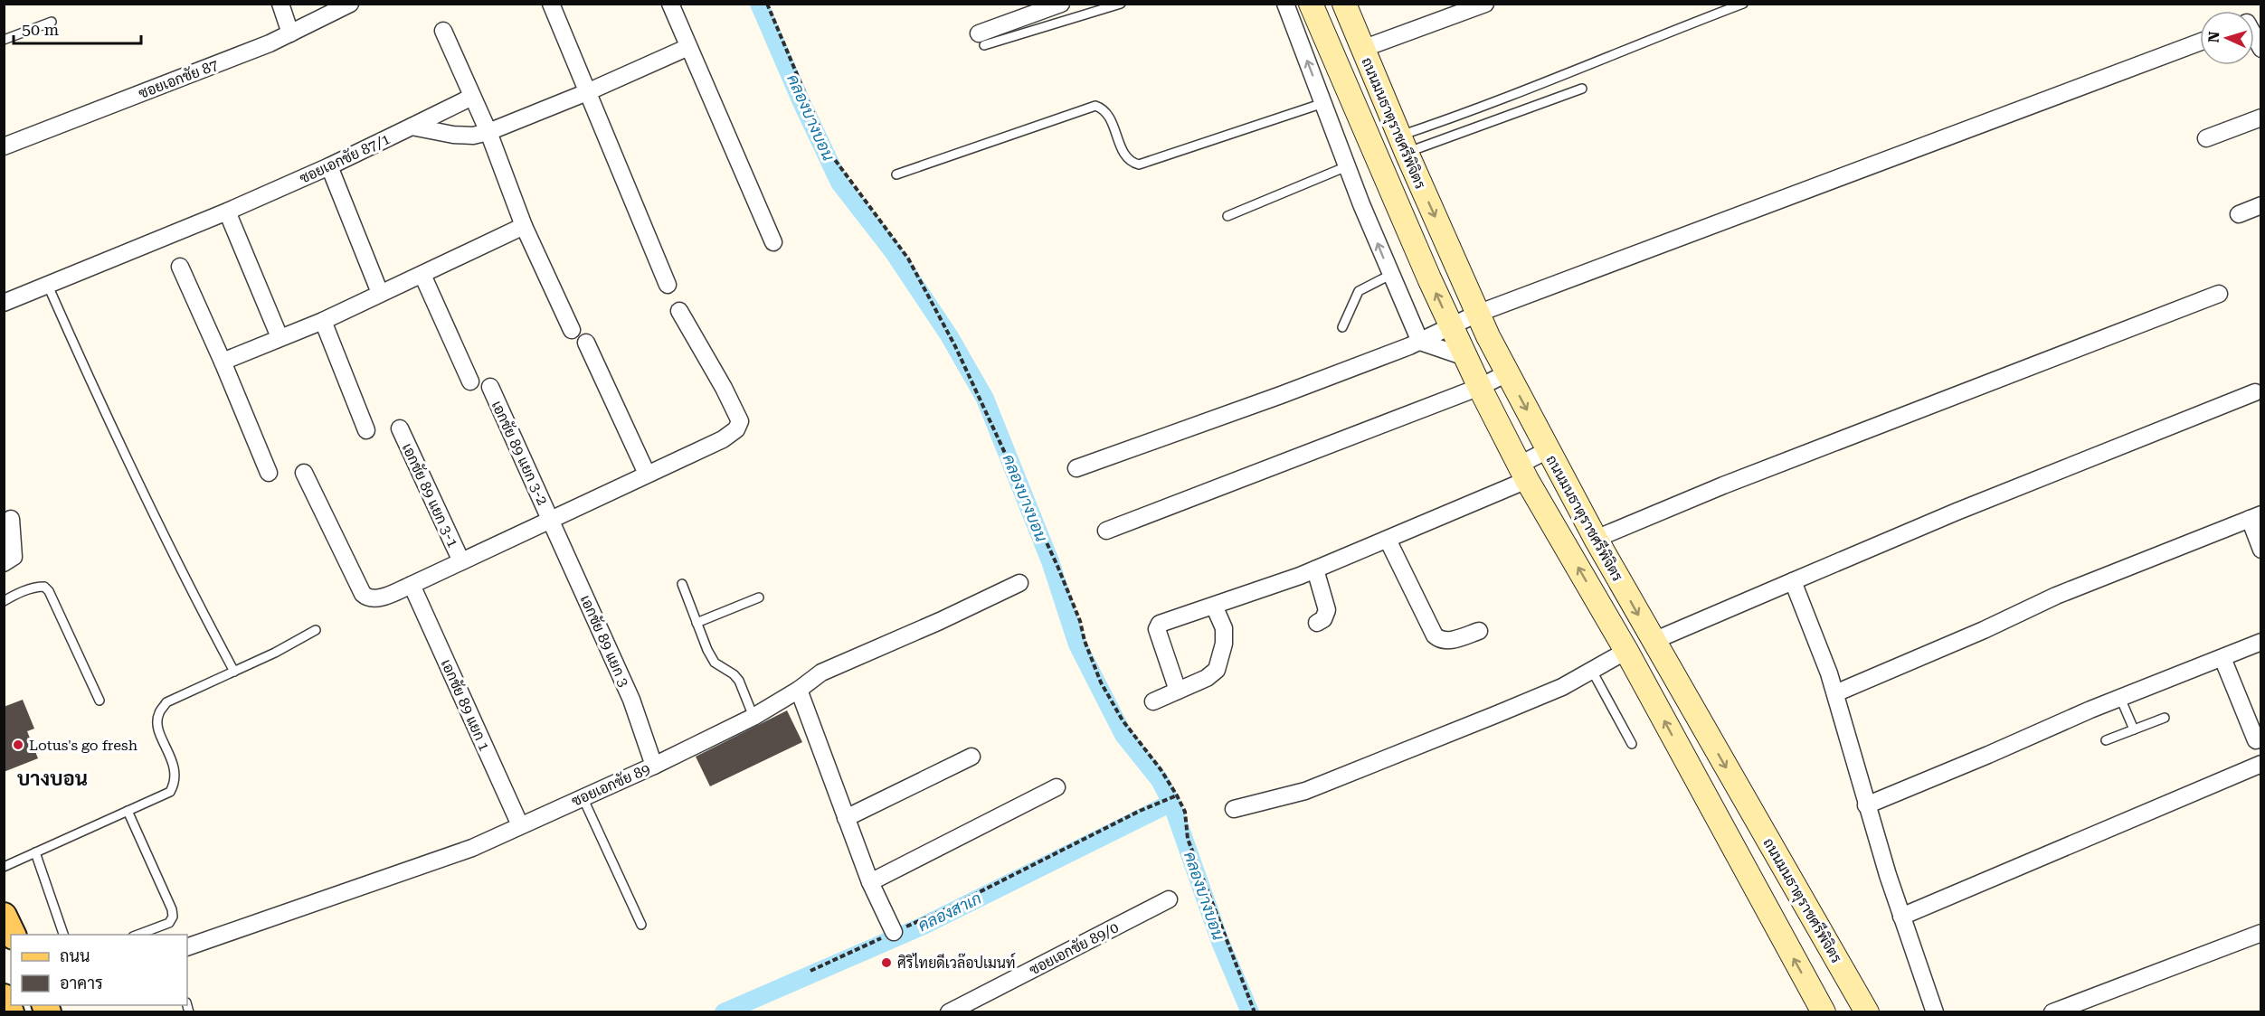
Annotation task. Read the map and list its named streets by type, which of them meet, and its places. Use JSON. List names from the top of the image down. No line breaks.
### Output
{"streets":{"street":["ซอยเอกชัย 87","ถนนมนธาตุราชศรีพิจิตร","ซอยเอกชัย 87/1","เอกชัย 89 แยก 3-2","เอกชัย 89 แยก 3-1","เอกชัย 89 แยก 3","เอกชัย 89 แยก 1","ซอยเอกชัย 89","ซอยเอกชัย 89/0"]},"crossings":[["เอกชัย 89 แยก 3-2","เอกชัย 89 แยก 3"],["เอกชัย 89 แยก 3","ซอยเอกชัย 89"],["เอกชัย 89 แยก 1","ซอยเอกชัย 89"]],"districts":["บางบอน"],"water":["คลองบางบอน","คลองสาเก"],"places":["Lotus's go fresh","ศิริไทยดีเวล๊อปเมนท์"],"legend":["ถนน","อาคาร"],"scale_bar":"50 m","north":"left"}
